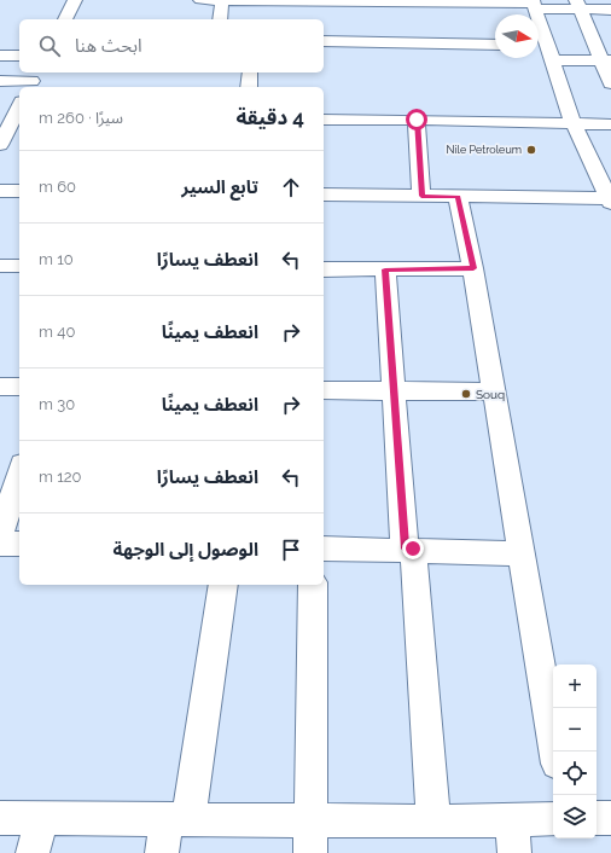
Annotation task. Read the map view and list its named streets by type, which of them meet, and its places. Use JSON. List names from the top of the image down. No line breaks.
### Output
{"places":["Nile Petroleum","Souq"],"north":"right","page":{"search":"ابحث هنا","heading":["4 دقيقة","سيرًا · 260 m"],"list":[["تابع السير","60 m"],["انعطف يسارًا","10 m"],["انعطف يمينًا","40 m"],["انعطف يمينًا","30 m"],["انعطف يسارًا","120 m"],"الوصول إلى الوجهة"],"map_buttons":["+","−"]}}
